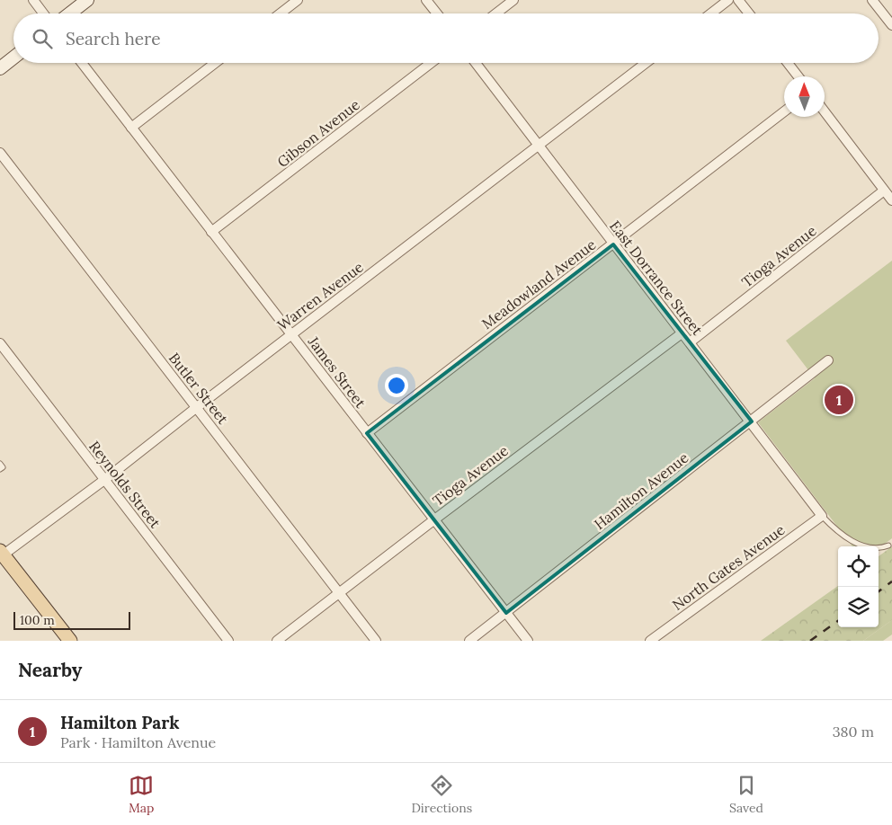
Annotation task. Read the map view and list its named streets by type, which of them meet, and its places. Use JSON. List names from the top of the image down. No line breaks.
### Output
{"streets":{"street":["Gibson Avenue","Tioga Avenue","East Dorrance Street","Meadowland Avenue","Warren Avenue","James Street","Butler Street","Reynolds Street","Hamilton Avenue","North Gates Avenue"]},"crossings":[["Gibson Avenue","James Street"],["Tioga Avenue","East Dorrance Street"],["Tioga Avenue","James Street"],["Tioga Avenue","Butler Street"],["East Dorrance Street","Meadowland Avenue"],["East Dorrance Street","Warren Avenue"],["East Dorrance Street","Hamilton Avenue"],["East Dorrance Street","North Gates Avenue"],["Meadowland Avenue","James Street"],["Warren Avenue","James Street"],["Warren Avenue","Butler Street"],["Warren Avenue","Reynolds Street"],["James Street","Hamilton Avenue"]],"scale_bar":"100 m","north":"top","page":{"search":"Search here","pins":"1","scale":"100 m","heading":"Nearby","list":[{"mark":"1","name":"Hamilton Park","note":"Park · Hamilton Avenue","value":"380 m"}],"nav":["Map","Directions","Saved"]}}
